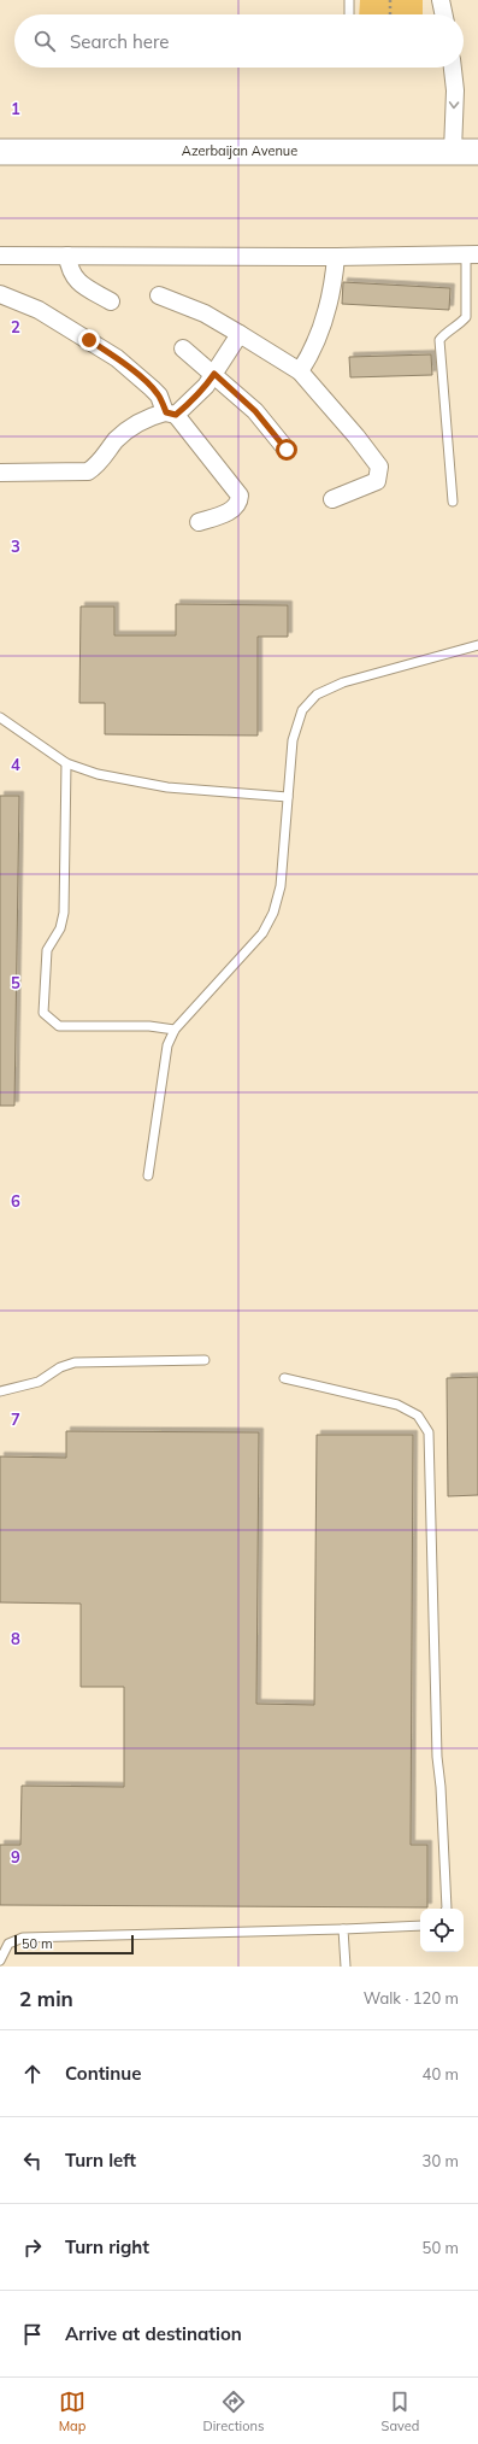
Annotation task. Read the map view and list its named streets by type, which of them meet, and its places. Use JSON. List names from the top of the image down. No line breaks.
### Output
{"streets":{"street":["Azerbaijan Avenue"]},"scale_bar":"50 m","page":{"search":"Search here","scale":"50 m","heading":["2 min","Walk · 120 m"],"list":[["Continue","40 m"],["Turn left","30 m"],["Turn right","50 m"],"Arrive at destination"],"nav":["Map","Directions","Saved"]},"grid":{"rows":["1","2","3","4","5","6","7","8","9"]}}
